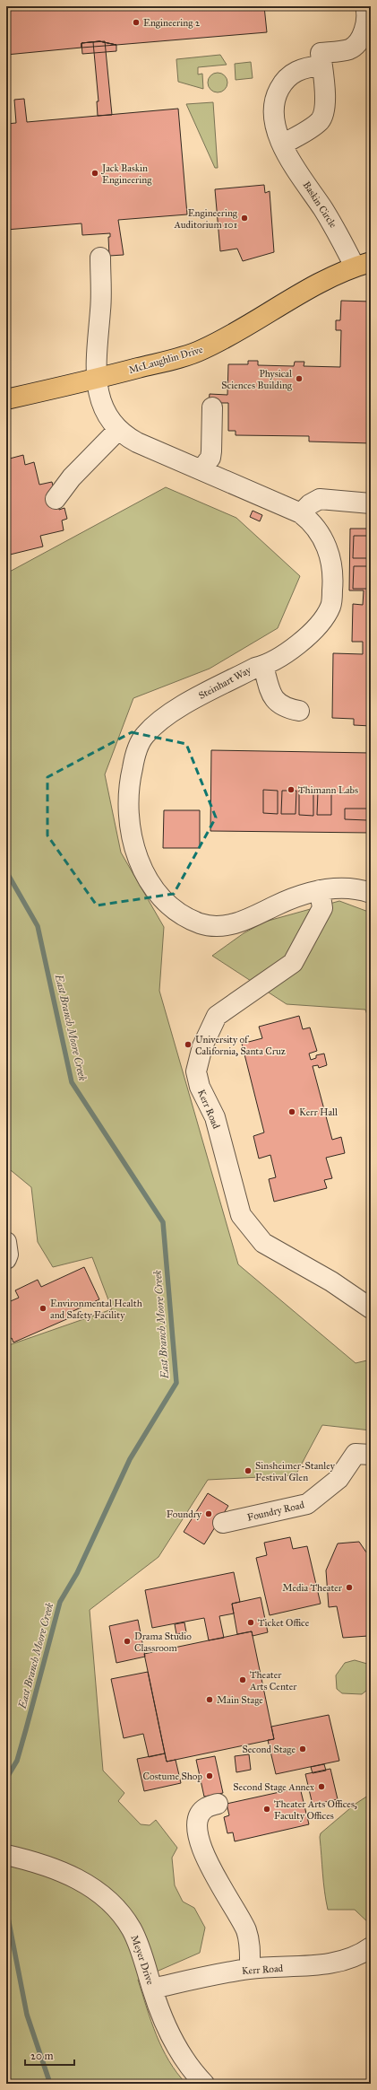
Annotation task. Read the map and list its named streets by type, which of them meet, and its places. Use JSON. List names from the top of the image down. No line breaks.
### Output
{"streets":{"main road":["McLaughlin Drive"],"street":["Baskin Circle","Steinhart Way","Kerr Road","Foundry Road","Meyer Drive"]},"crossings":[["Baskin Circle","McLaughlin Drive"],["McLaughlin Drive","Steinhart Way"],["Steinhart Way","Kerr Road"],["Kerr Road","Meyer Drive"]],"water":["East Branch Moore Creek"],"places":["Engineering 2","Jack Baskin Engineering","Engineering Auditorium 101","Physical Sciences Building","Thimann Labs","University of California, Santa Cruz","Kerr Hall","Environmental Health and Safety Facility","Sinsheimer-Stanley Festival Glen","Foundry","Media Theater","Ticket Office","Drama Studio Classroom","Theater Arts Center","Main Stage","Second Stage","Costume Shop","Second Stage Annex","Theater Arts Offices, Faculty Offices"],"scale_bar":"20 m"}
